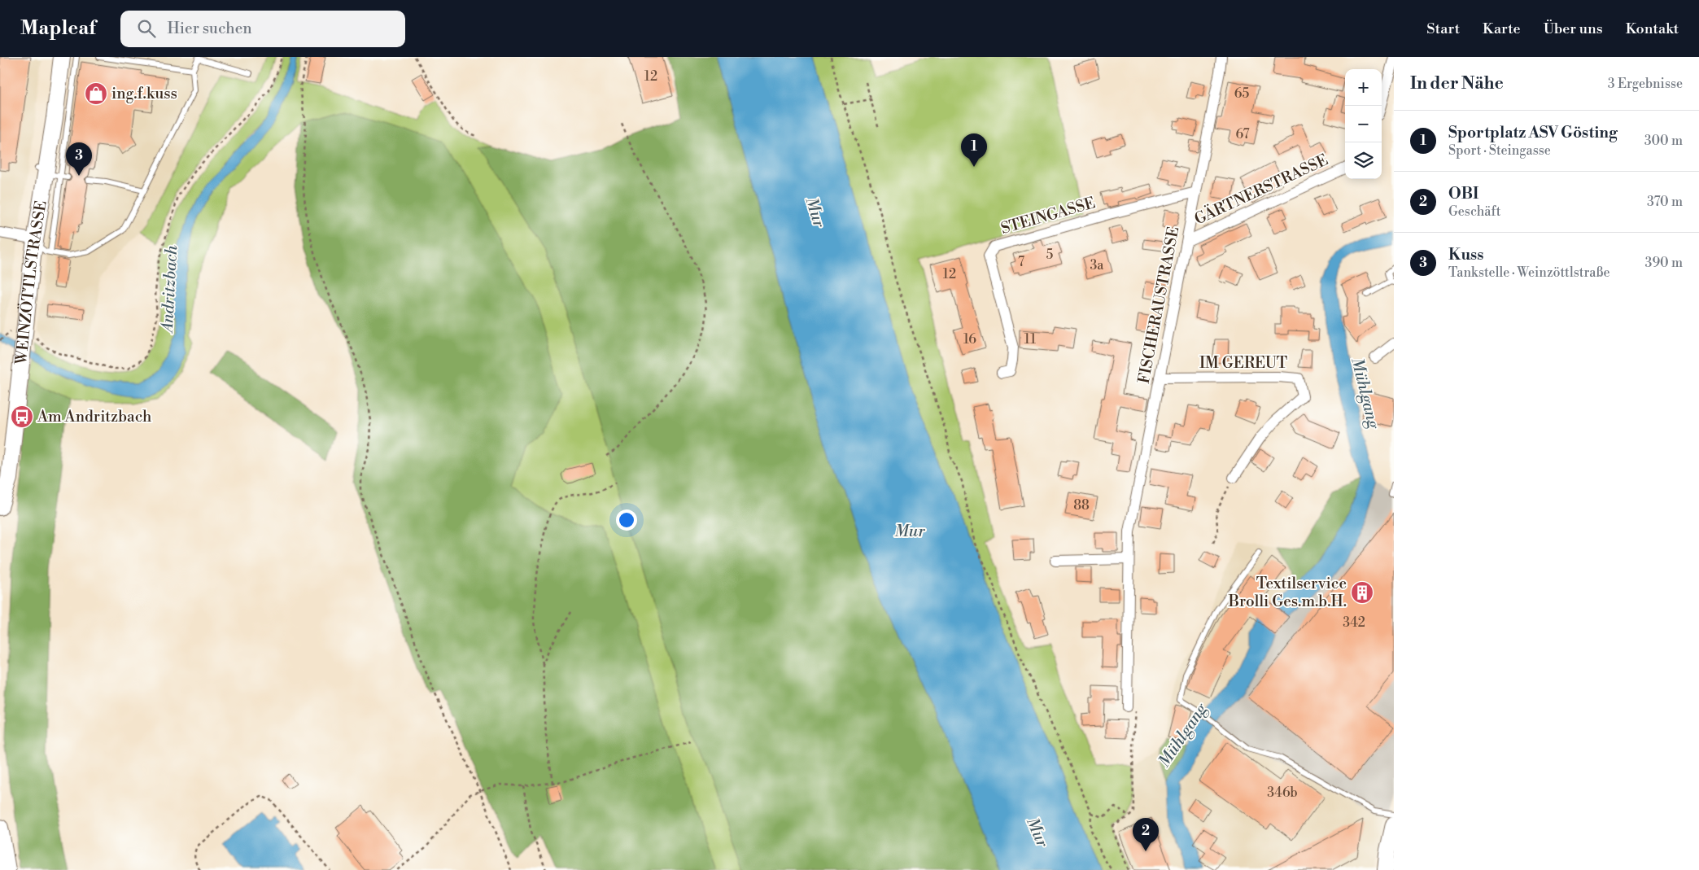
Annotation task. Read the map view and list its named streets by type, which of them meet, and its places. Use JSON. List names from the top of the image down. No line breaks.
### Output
{"streets":{"main road":["WEINZÖTTLSTRASSE"],"street":["GÄRTNERSTRASSE","STEINGASSE","FISCHERAUSTRASSE","IM GEREUT"]},"crossings":[["GÄRTNERSTRASSE","FISCHERAUSTRASSE"],["STEINGASSE","FISCHERAUSTRASSE"],["FISCHERAUSTRASSE","IM GEREUT"]],"water":["Mur","Andritzbach","Mühlgang"],"places":{"shop":["ing.f.kuss"],"bus stop":["Am Andritzbach"],"building":["Textilservice Brolli Ges.m.b.H."]},"house_numbers":["12","65","67","5","7","3a","12","16","11","88","342","346b"],"page":{"header":"Mapleaf","search":"Hier suchen","nav":["Start","Karte","Über uns","Kontakt"],"heading":["In der Nähe","3 Ergebnisse"],"map_buttons":["+","−"],"list":[{"mark":"1","name":"Sportplatz ASV Gösting","note":"Sport · Steingasse","value":"300 m"},{"mark":"2","name":"OBI","note":"Geschäft","value":"370 m"},{"mark":"3","name":"Kuss","note":"Tankstelle · Weinzöttlstraße","value":"390 m"}],"pins":["1","3","2"]}}
